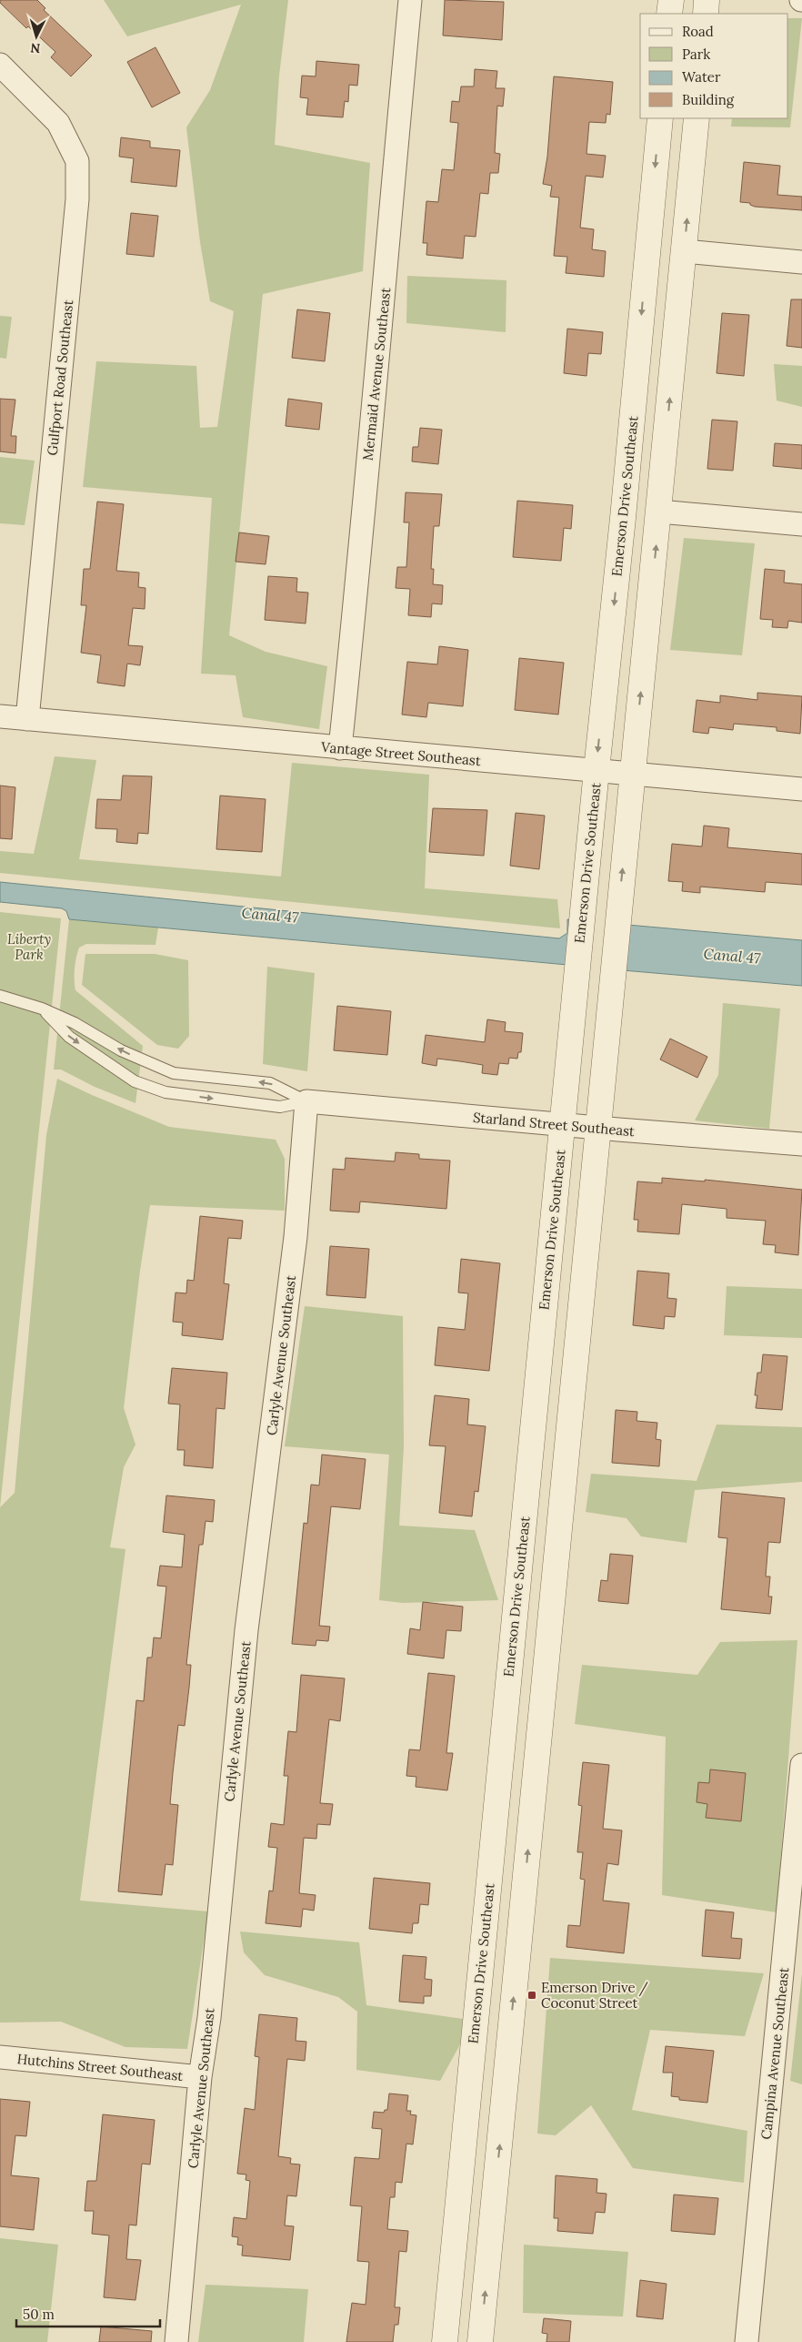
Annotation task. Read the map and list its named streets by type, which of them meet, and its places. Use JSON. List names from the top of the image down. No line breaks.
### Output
{"streets":{"street":["Mermaid Avenue Southeast","Gulfport Road Southeast","Emerson Drive Southeast","Vantage Street Southeast","Starland Street Southeast","Carlyle Avenue Southeast","Campina Avenue Southeast","Hutchins Street Southeast"]},"crossings":[["Mermaid Avenue Southeast","Vantage Street Southeast"],["Gulfport Road Southeast","Vantage Street Southeast"],["Emerson Drive Southeast","Vantage Street Southeast"],["Emerson Drive Southeast","Starland Street Southeast"],["Starland Street Southeast","Carlyle Avenue Southeast"],["Carlyle Avenue Southeast","Hutchins Street Southeast"]],"water":["Canal 47"],"parks":["Liberty Park"],"places":{"transit":["Emerson Drive / Coconut Street"]},"legend":["Road","Park","Water","Building"],"scale_bar":"50 m","north":"bottom"}
